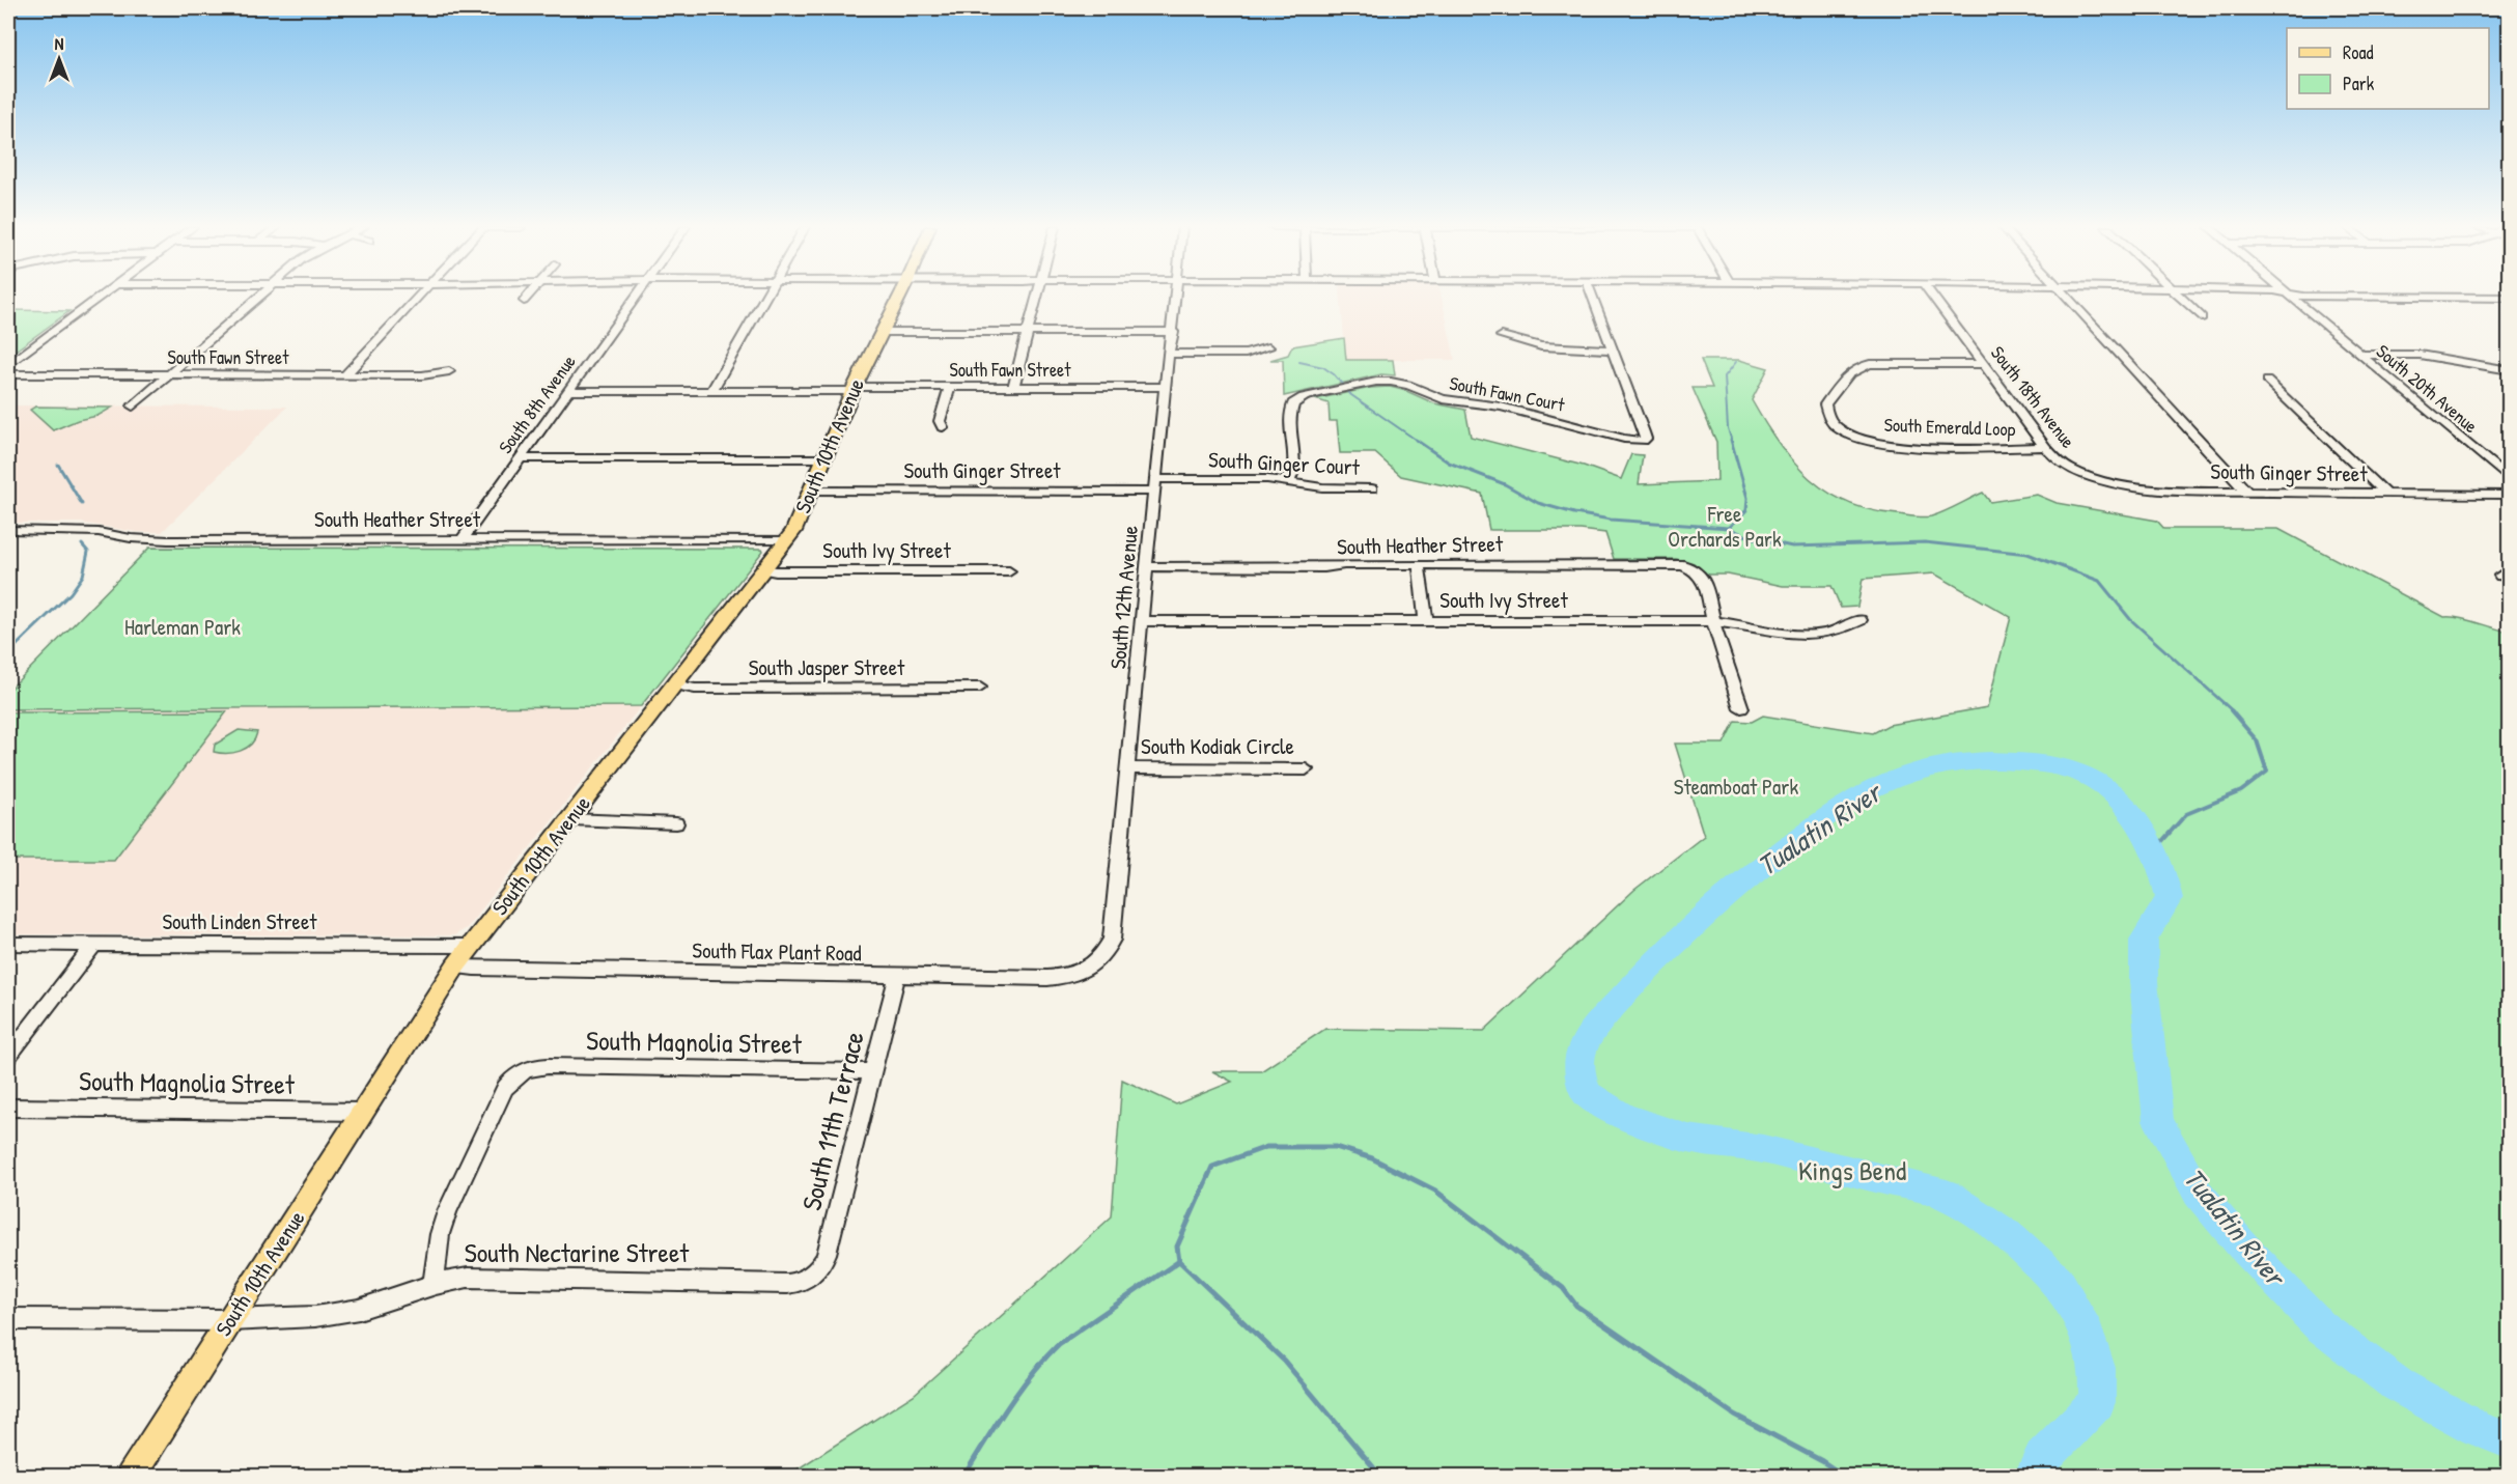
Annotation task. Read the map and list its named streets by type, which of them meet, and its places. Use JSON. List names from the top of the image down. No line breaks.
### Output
{"streets":{"main road":["South 10th Avenue"],"street":["South Fawn Street","South 20th Avenue","South Fawn Court","South 18th Avenue","South 8th Avenue","South Emerald Loop","South Ginger Court","South Ginger Street","South Heather Street","South Ivy Street","South 12th Avenue","South Jasper Street","South Kodiak Circle","South Linden Street","South Flax Plant Road","South Magnolia Street","South 11th Terrace","South Nectarine Street"]},"crossings":[["South Fawn Street","South 8th Avenue"],["South Fawn Street","South 10th Avenue"],["South Fawn Street","South 12th Avenue"],["South Fawn Court","South Ginger Court"],["South 18th Avenue","South Emerald Loop"],["South 18th Avenue","South Ginger Street"],["South 8th Avenue","South Heather Street"],["South 10th Avenue","South Ginger Street"],["South 10th Avenue","South Heather Street"],["South 10th Avenue","South Ivy Street"],["South 10th Avenue","South Jasper Street"],["South 10th Avenue","South Linden Street"],["South 10th Avenue","South Flax Plant Road"],["South 10th Avenue","South Magnolia Street"],["South 10th Avenue","South Nectarine Street"],["South Ginger Court","South Ginger Street"],["South Ginger Court","South 12th Avenue"],["South Ginger Street","South 12th Avenue"],["South Heather Street","South Ivy Street"],["South Heather Street","South 12th Avenue"],["South Ivy Street","South 12th Avenue"],["South 12th Avenue","South Kodiak Circle"],["South 12th Avenue","South Flax Plant Road"],["South Flax Plant Road","South 11th Terrace"],["South Magnolia Street","South 11th Terrace"],["South Magnolia Street","South Nectarine Street"],["South 11th Terrace","South Nectarine Street"]],"water":["Tualatin River"],"parks":["Free Orchards Park","Harleman Park","Steamboat Park","Kings Bend"],"legend":["Road","Park"],"north":"top"}
